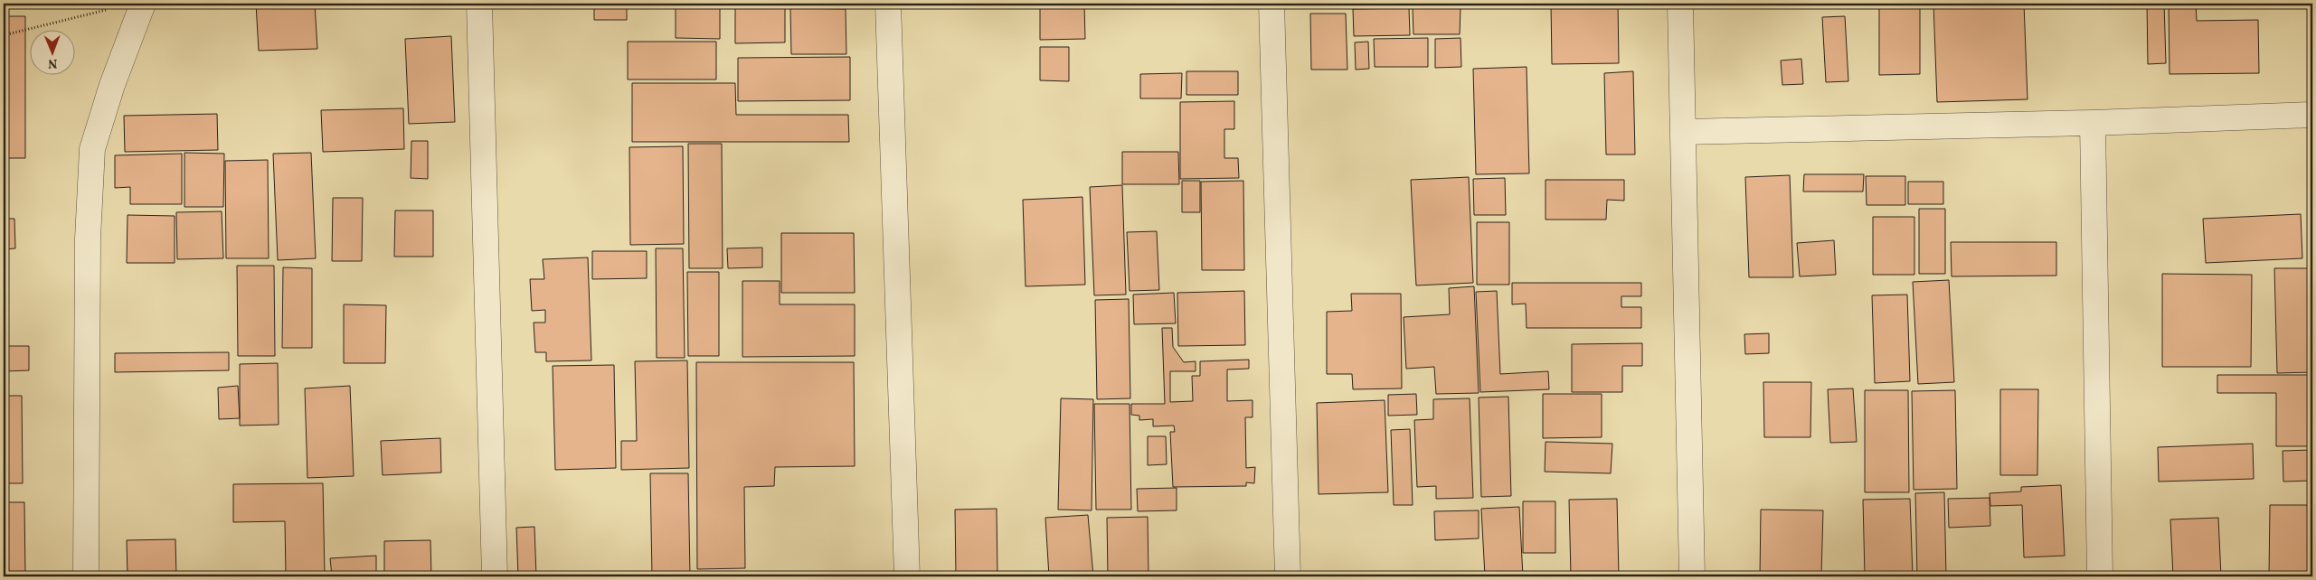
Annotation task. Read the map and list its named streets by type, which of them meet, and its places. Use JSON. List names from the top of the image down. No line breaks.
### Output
{"north":"bottom"}
